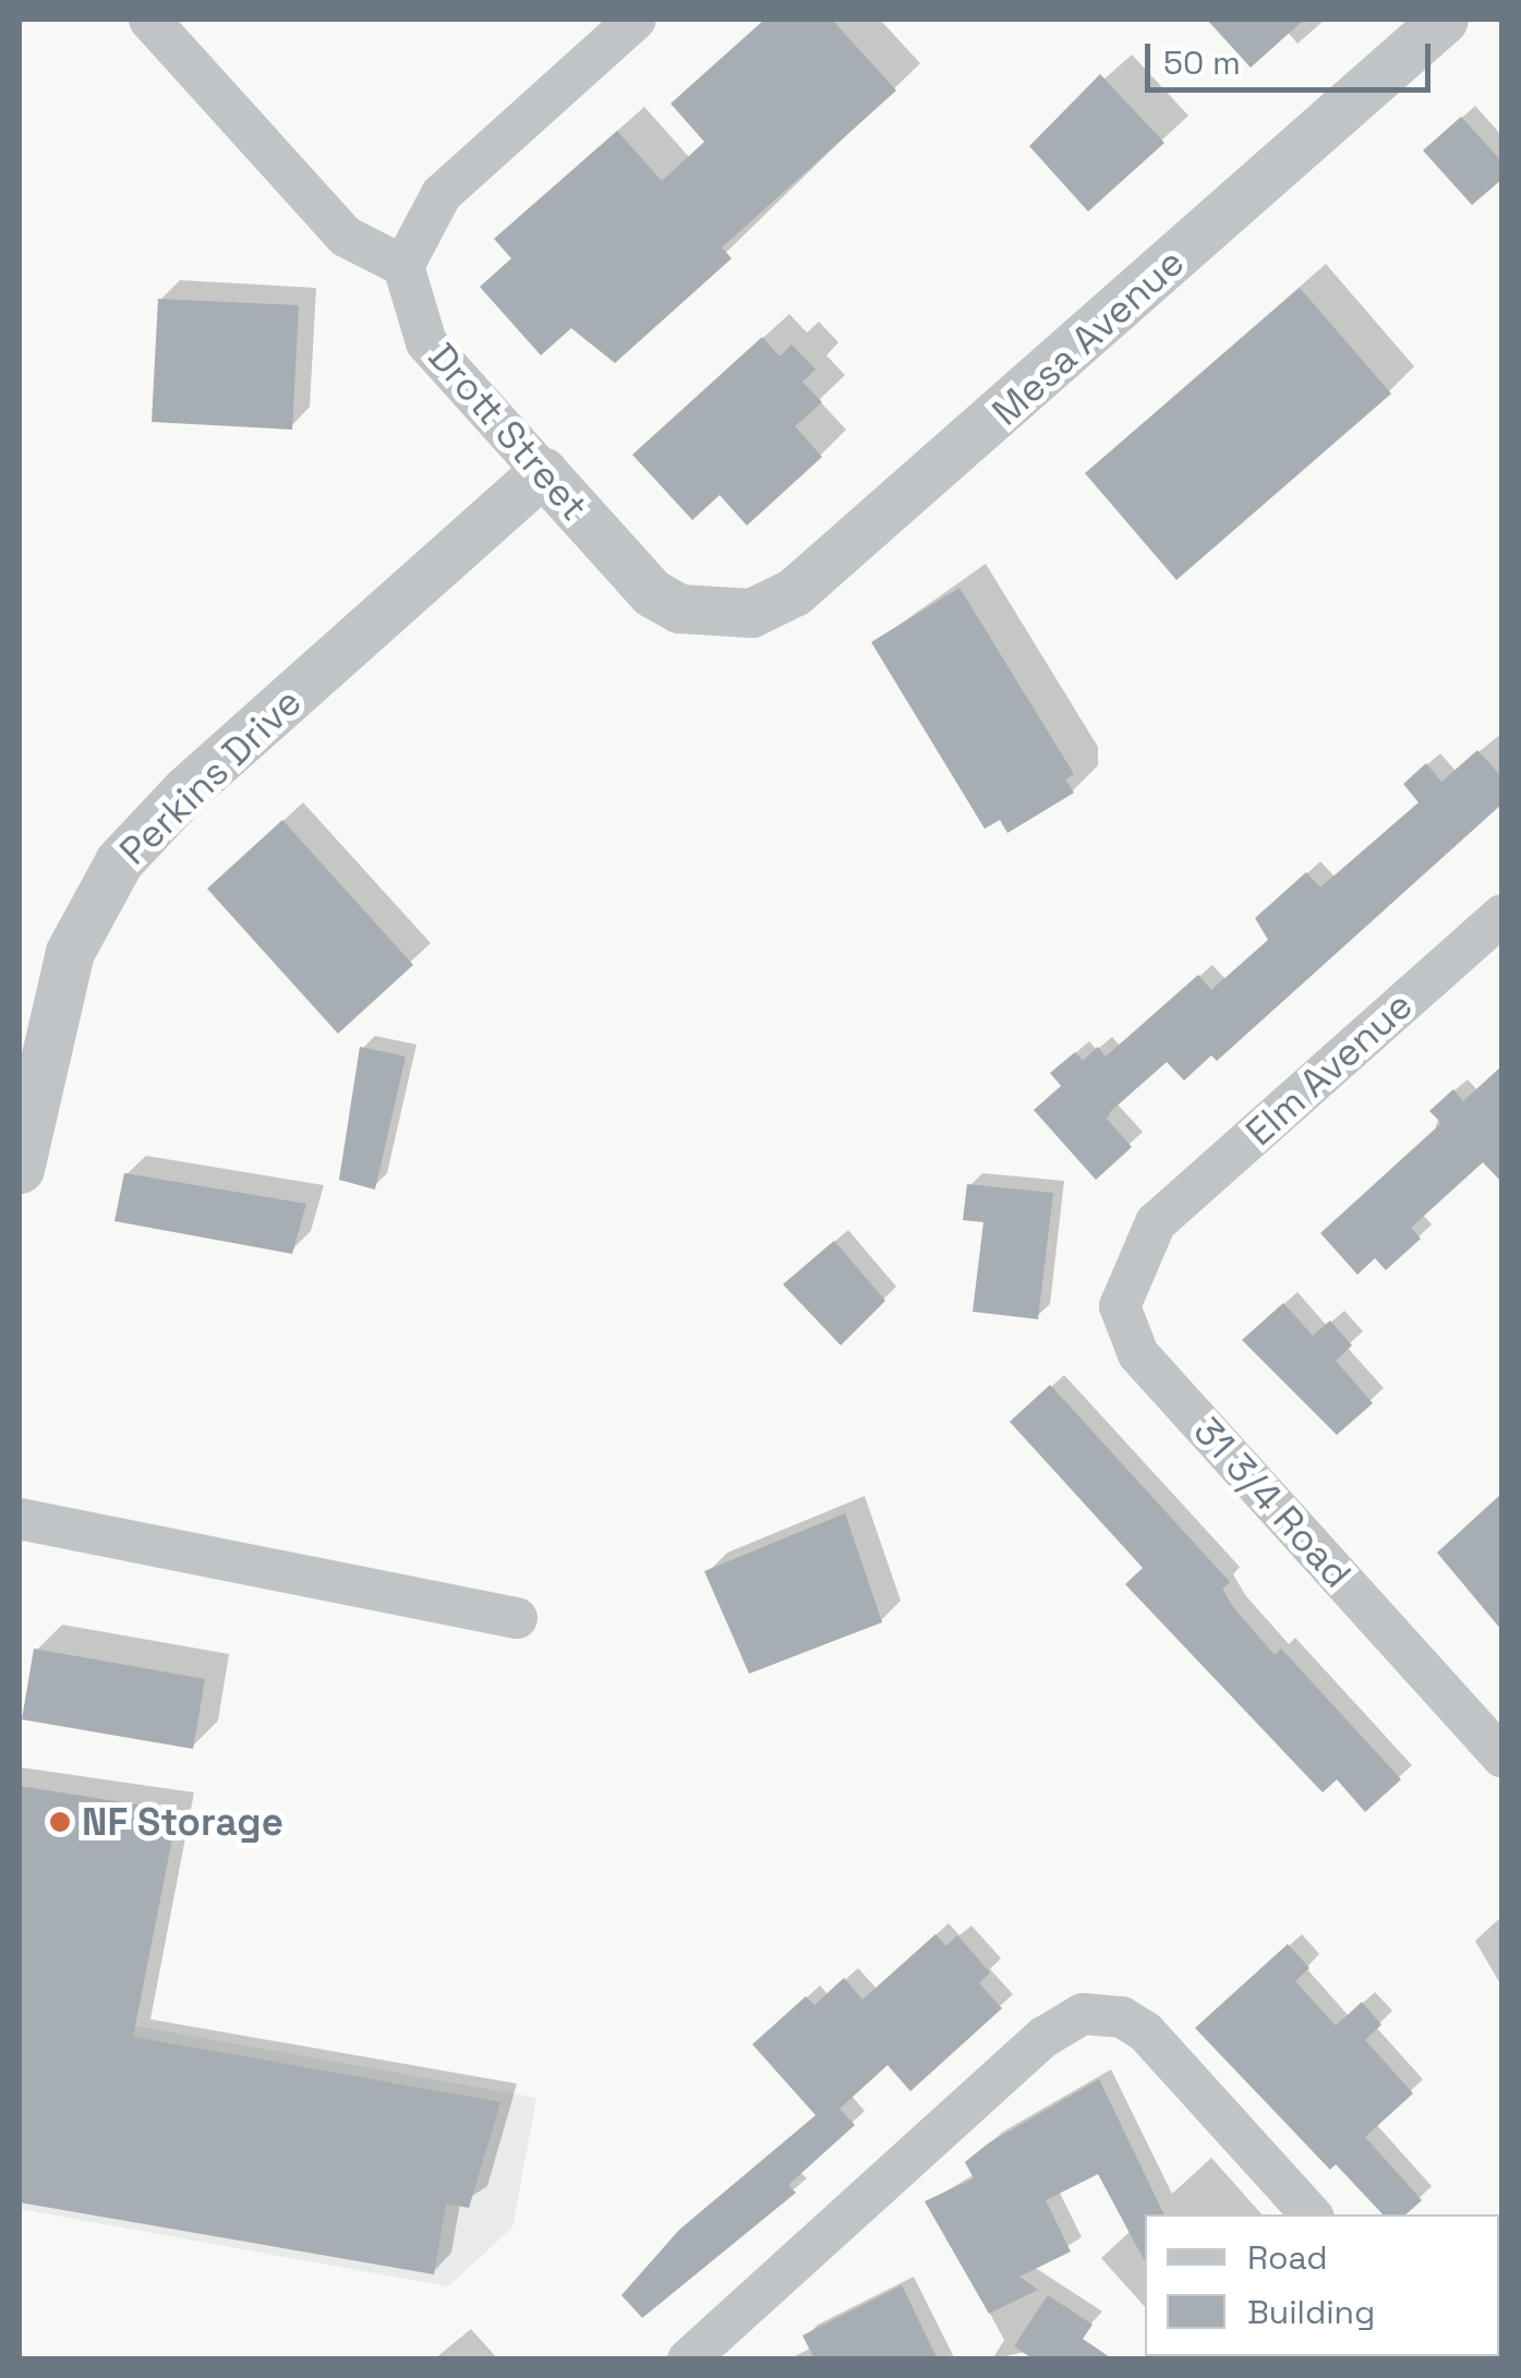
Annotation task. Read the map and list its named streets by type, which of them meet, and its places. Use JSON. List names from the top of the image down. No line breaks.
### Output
{"streets":{"street":["Mesa Avenue","Drott Street","Perkins Drive","Elm Avenue","31 3/4 Road"]},"crossings":[["Mesa Avenue","Drott Street"],["Drott Street","Perkins Drive"],["Elm Avenue","31 3/4 Road"]],"places":["NF Storage"],"legend":["Road","Building"],"scale_bar":"50 m"}
